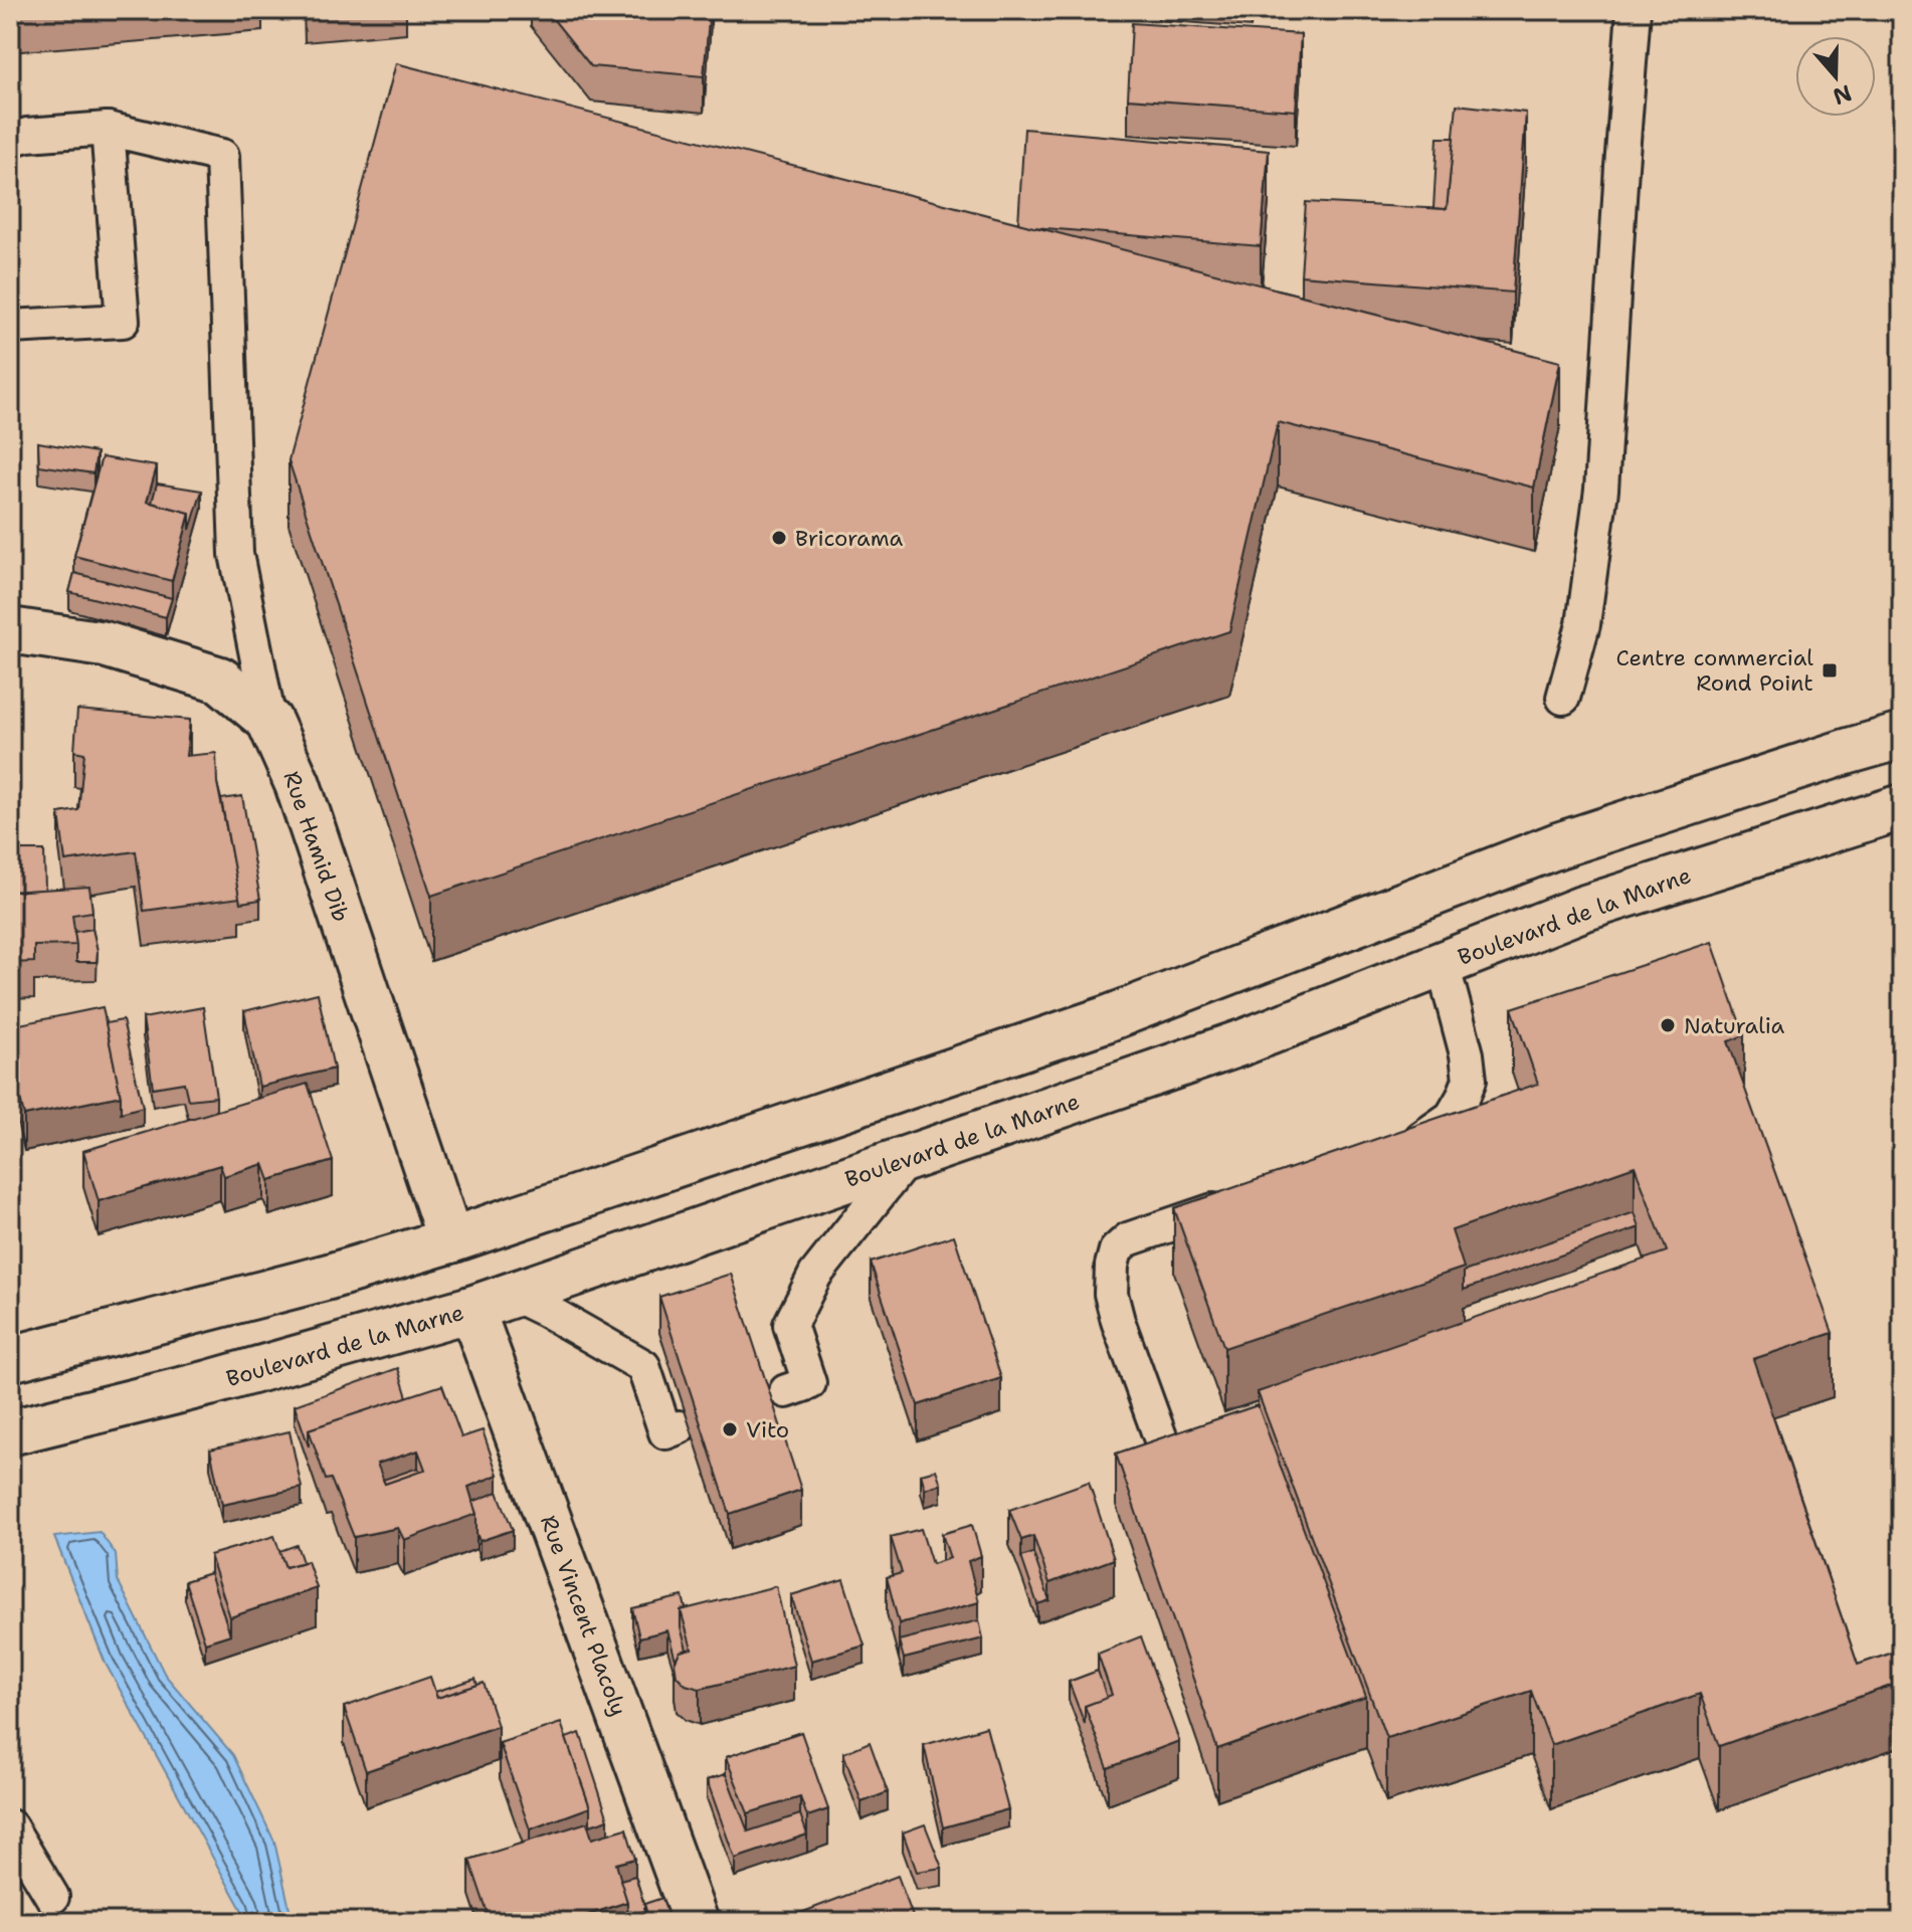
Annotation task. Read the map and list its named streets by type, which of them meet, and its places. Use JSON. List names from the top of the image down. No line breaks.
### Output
{"streets":{"main road":["Rue Hamid Dib","Boulevard de la Marne","Rue Vincent Placoly"]},"crossings":[["Boulevard de la Marne","Rue Vincent Placoly"]],"places":{"other":["Bricorama","Naturalia","Vito"],"transit":["Centre commercial Rond Point"]},"north":"bottom"}
